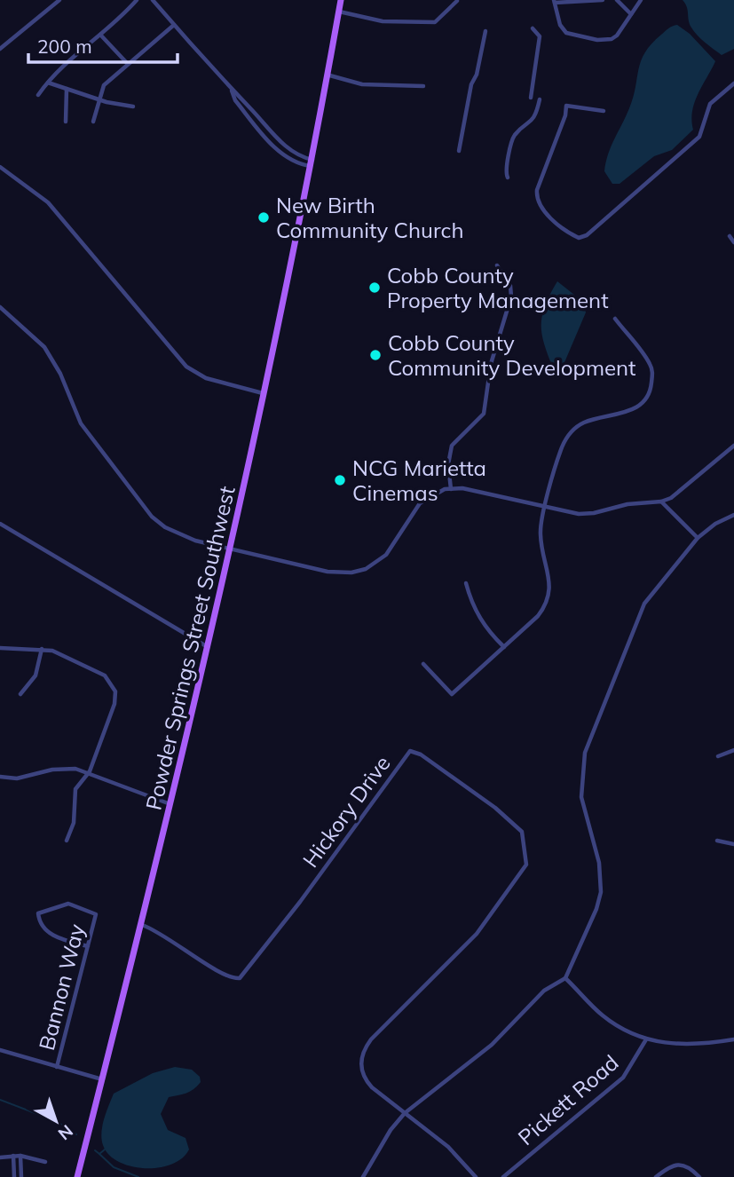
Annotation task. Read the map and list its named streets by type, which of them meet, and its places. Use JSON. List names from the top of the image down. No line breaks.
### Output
{"streets":{"main road":["Powder Springs Street Southwest"],"street":["Hickory Drive","Bannon Way","Pickett Road"]},"crossings":[["Powder Springs Street Southwest","Hickory Drive"]],"places":["New Birth Community Church","Cobb County Property Management","Cobb County Community Development","NCG Marietta Cinemas"],"scale_bar":"200 m","north":"bottom right"}
